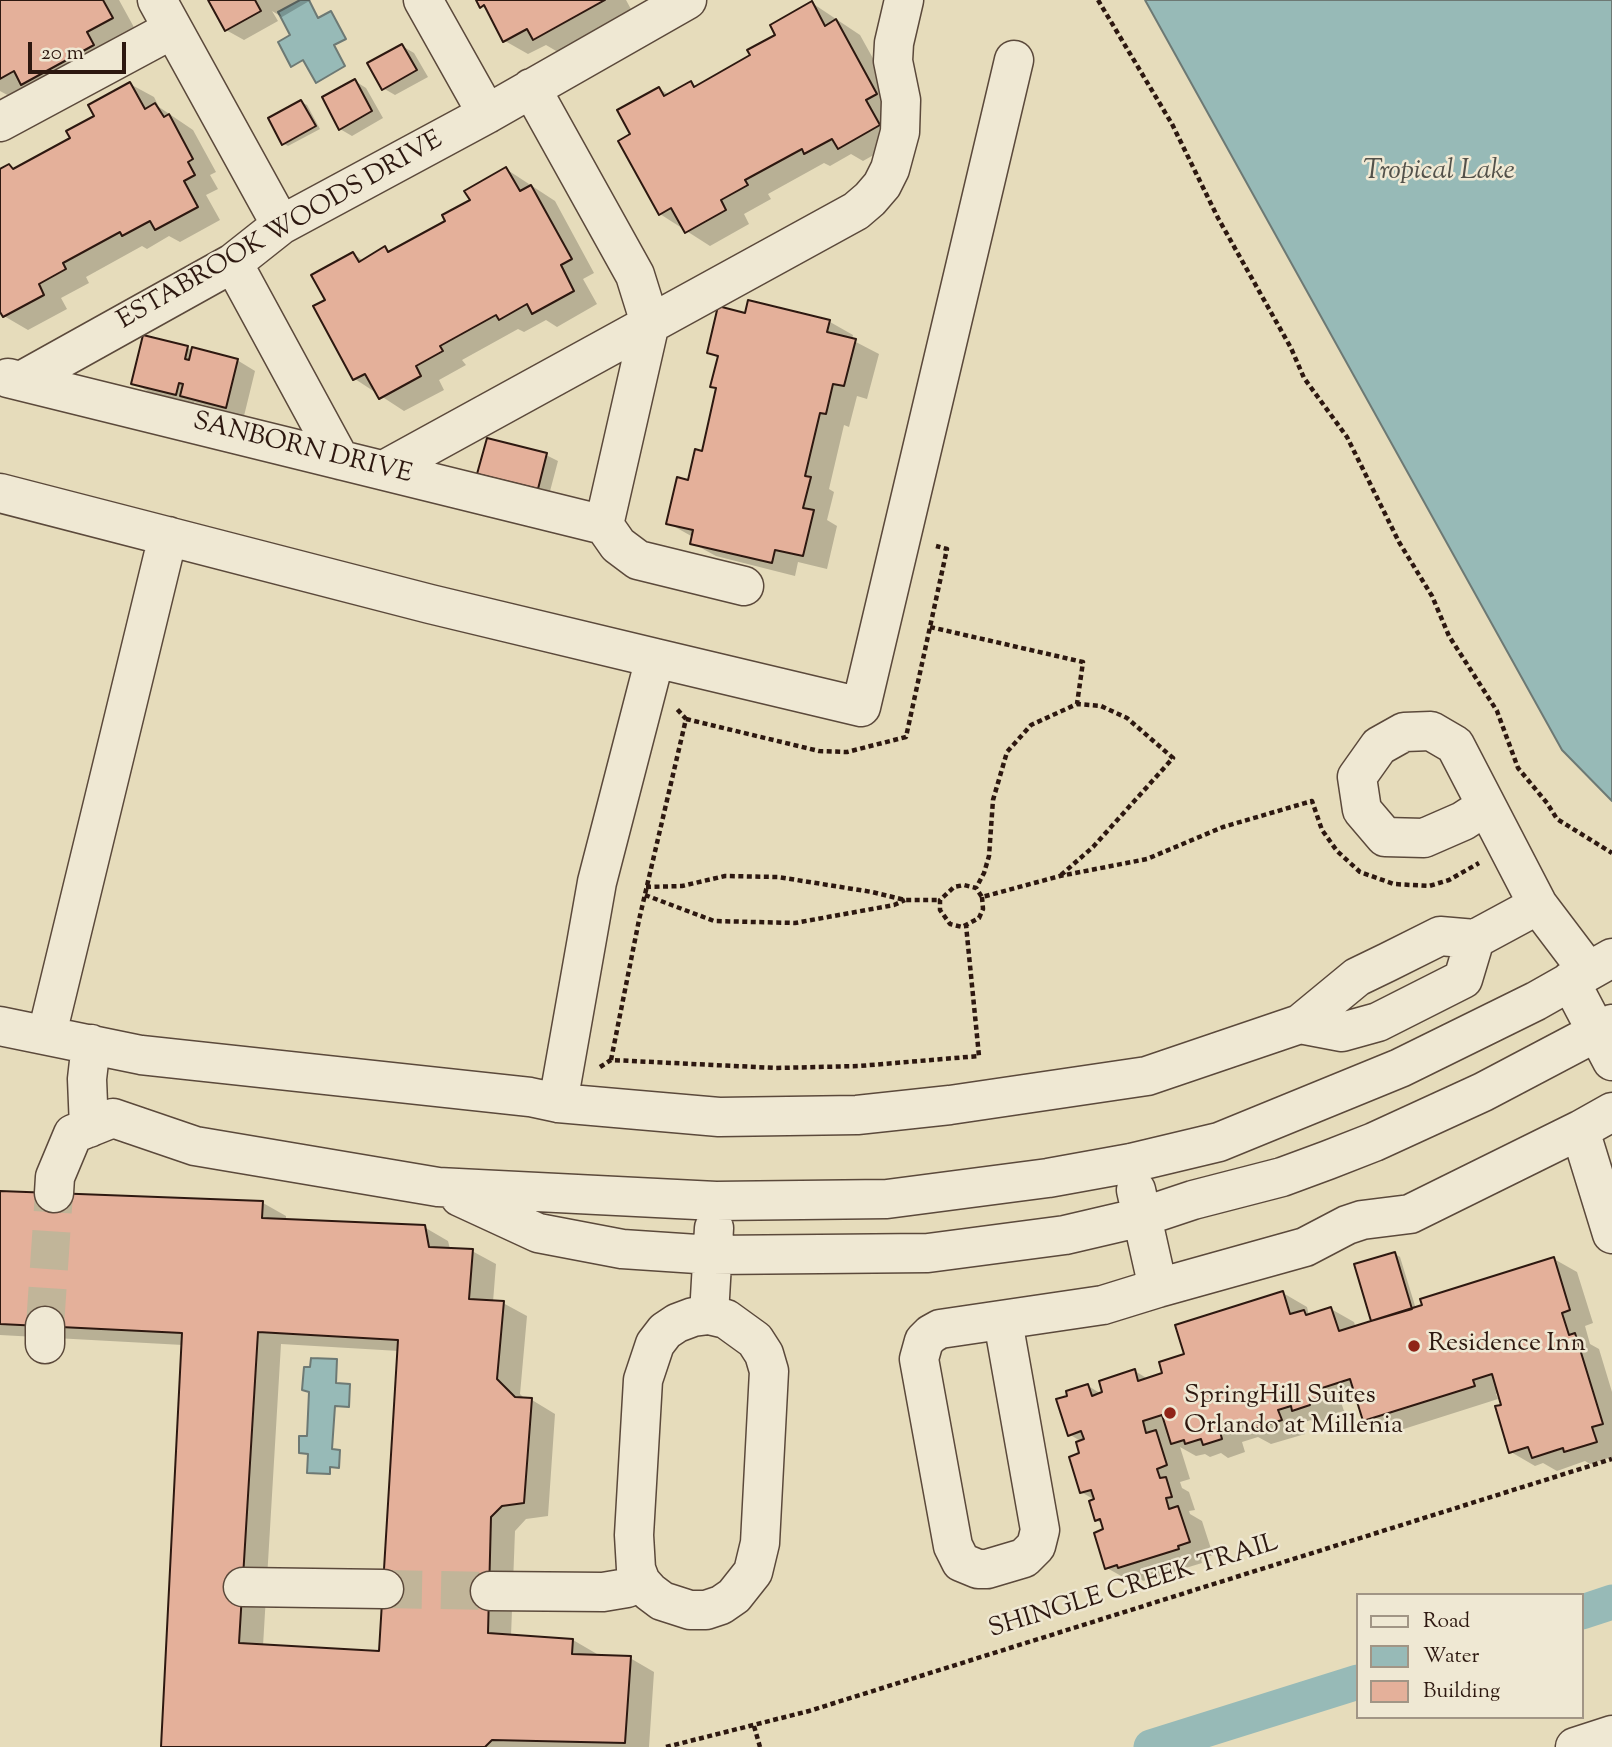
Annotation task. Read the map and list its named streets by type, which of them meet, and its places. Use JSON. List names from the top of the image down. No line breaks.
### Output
{"streets":{"street":["ESTABROOK WOODS DRIVE","SANBORN DRIVE"],"path":["SHINGLE CREEK TRAIL"]},"crossings":[["ESTABROOK WOODS DRIVE","SANBORN DRIVE"]],"water":["Tropical Lake"],"places":["Residence Inn","SpringHill Suites Orlando at Millenia"],"legend":["Road","Water","Building"],"scale_bar":"20 m"}
